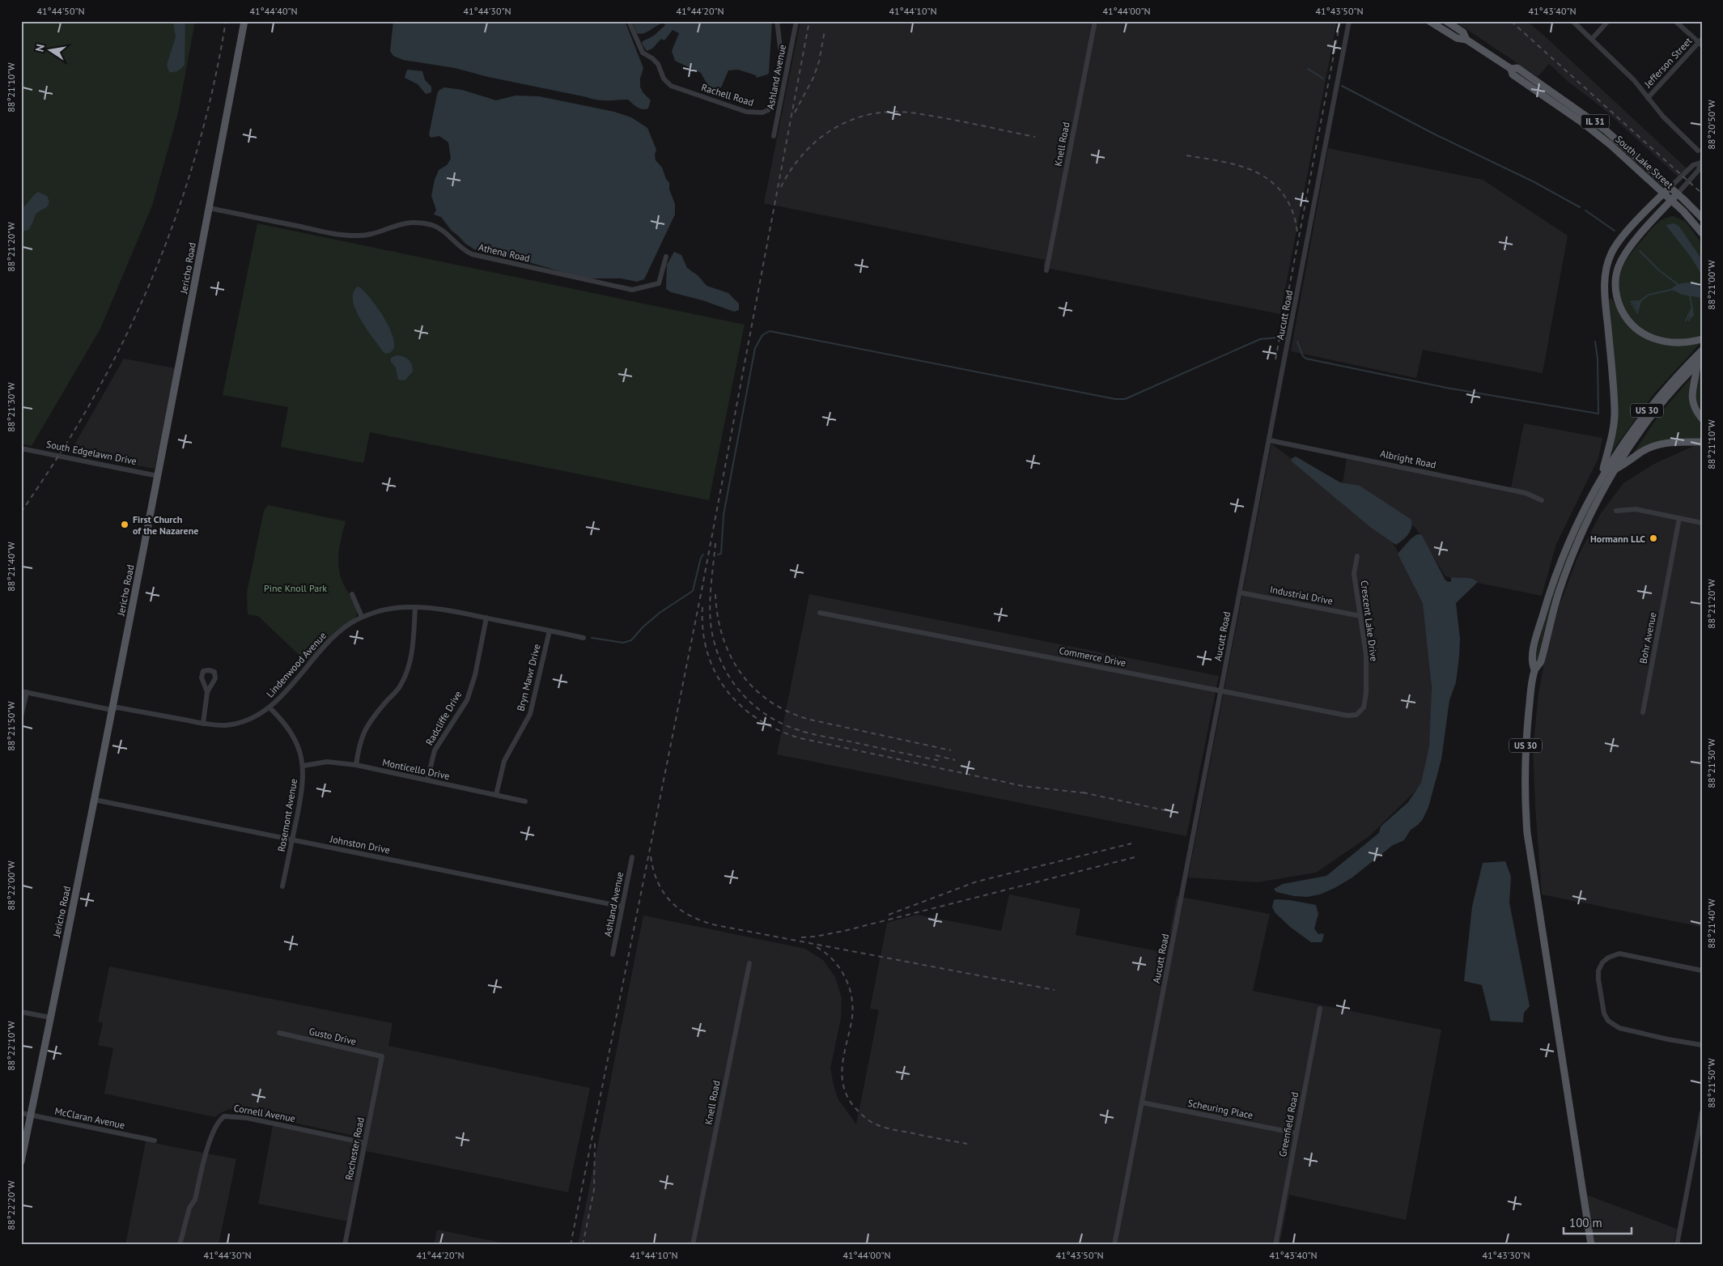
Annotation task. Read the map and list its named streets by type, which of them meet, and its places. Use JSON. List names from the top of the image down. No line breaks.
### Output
{"streets":{"main road":["IL 31","South Lake Street","Jericho Road","US 30"],"street":["Jefferson Street","Ashland Avenue","Rachell Road","Knell Road","Athena Road","Aucutt Road","South Edgelawn Drive","Albright Road","Industrial Drive","Crescent Lake Drive","Bohr Avenue","Commerce Drive","Lindenwood Avenue","Bryn Mawr Drive","Radcliffe Drive","Monticello Drive","Rosemont Avenue","Johnston Drive","Gusto Drive","Scheuring Place","Cornell Avenue","McClaran Avenue","Greenfield Road","Rochester Road"]},"crossings":[["Ashland Avenue","Johnston Drive"],["Athena Road","Jericho Road"],["Jericho Road","South Edgelawn Drive"],["Jericho Road","Lindenwood Avenue"],["Jericho Road","Johnston Drive"],["Jericho Road","McClaran Avenue"],["Aucutt Road","Albright Road"],["Aucutt Road","Industrial Drive"],["Aucutt Road","Commerce Drive"],["Aucutt Road","Scheuring Place"],["Industrial Drive","Crescent Lake Drive"],["Crescent Lake Drive","Commerce Drive"],["Lindenwood Avenue","Bryn Mawr Drive"],["Lindenwood Avenue","Radcliffe Drive"],["Lindenwood Avenue","Rosemont Avenue"],["Bryn Mawr Drive","Monticello Drive"],["Radcliffe Drive","Monticello Drive"],["Monticello Drive","Rosemont Avenue"],["Rosemont Avenue","Johnston Drive"],["Gusto Drive","Rochester Road"],["Scheuring Place","Greenfield Road"],["Cornell Avenue","Rochester Road"]],"parks":["Pine Knoll Park"],"places":["First Church of the Nazarene","Hormann LLC"],"scale_bar":"100 m","north":"left","coordinates":["41°44'50\"N","41°44'40\"N","41°44'30\"N","41°44'20\"N","41°44'10\"N","41°44'00\"N","41°43'50\"N","41°43'40\"N","88°21'10\"W","88°20'50\"W","88°21'20\"W","88°21'00\"W","88°21'30\"W","88°21'40\"W","88°21'50\"W","88°22'00\"W","88°22'10\"W","88°22'20\"W","41°43'30\"N"]}
